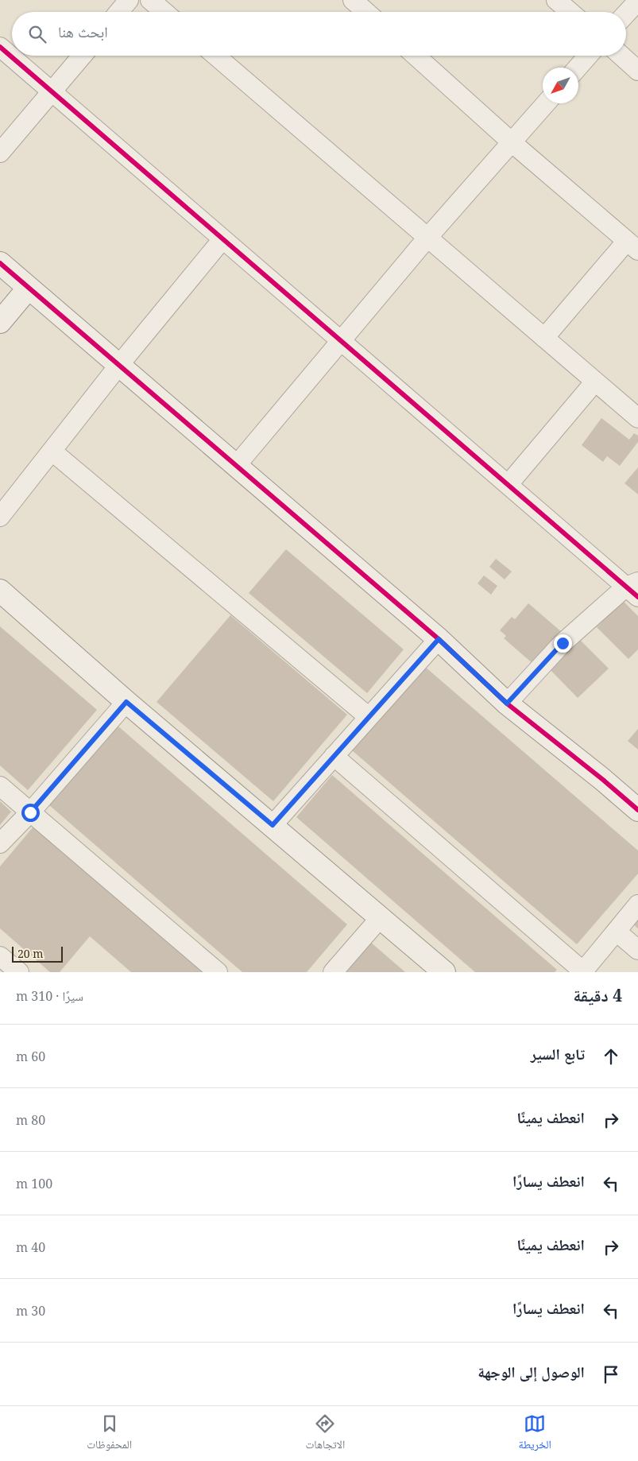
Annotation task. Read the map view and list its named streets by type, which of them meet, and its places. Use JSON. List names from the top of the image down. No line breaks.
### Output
{"scale_bar":"20 m","north":"bottom left","page":{"search":"ابحث هنا","scale":"20 m","heading":["4 دقيقة","سيرًا · 310 m"],"list":[["تابع السير","60 m"],["انعطف يمينًا","80 m"],["انعطف يسارًا","100 m"],["انعطف يمينًا","40 m"],["انعطف يسارًا","30 m"],"الوصول إلى الوجهة"],"nav":["الخريطة","الاتجاهات","المحفوظات"]}}
